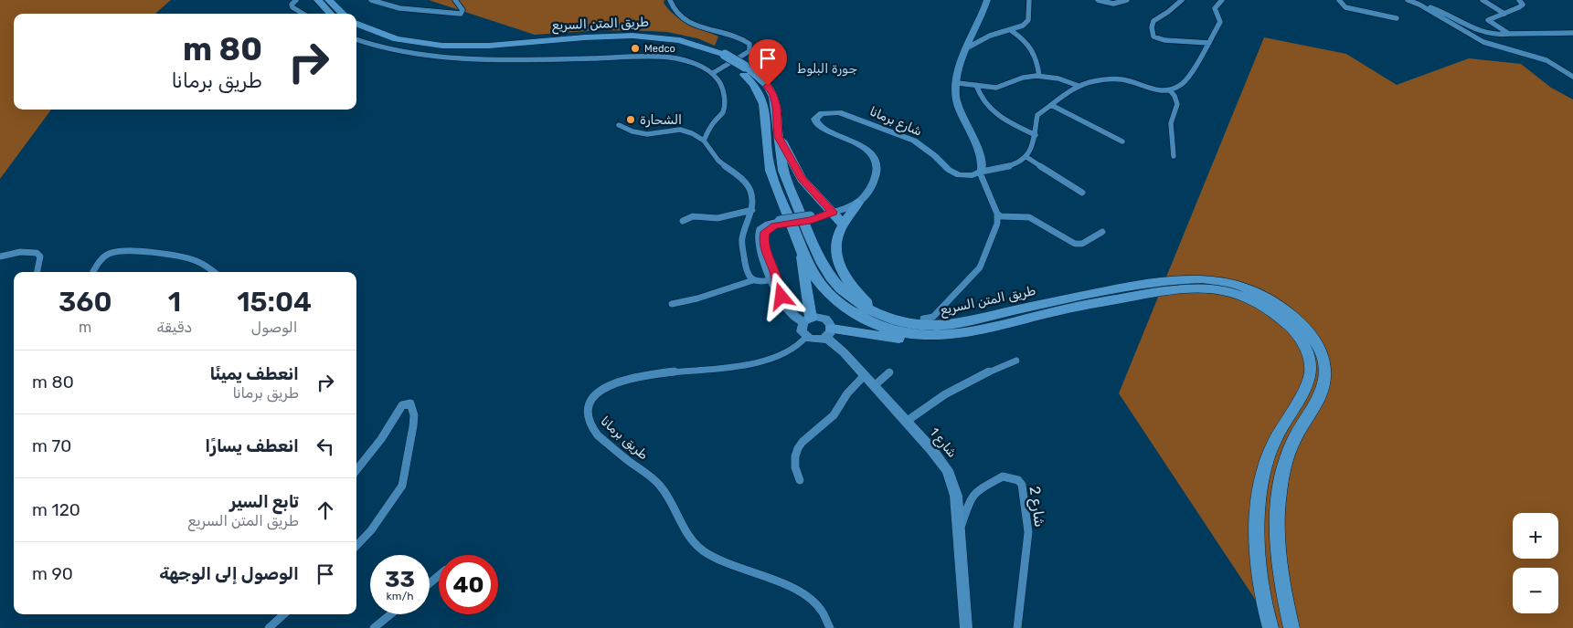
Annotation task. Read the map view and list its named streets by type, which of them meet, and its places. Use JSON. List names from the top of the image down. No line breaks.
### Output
{"streets":{"highway":["طريق المتن السريع"],"street":["شارع برمانا","طريق برمانا","شارع 1","شارع 2"]},"crossings":[["طريق برمانا","شارع 1"],["شارع 1","شارع 2"]],"districts":["جورة البلوط"],"places":["Medco","الشحارة"],"page":{"turn":["80 m","طريق برمانا"],"eta":["15:04","الوصول","1","دقيقة","360","m"],"list":[{"name":"انعطف يمينًا","note":"طريق برمانا","value":"80 m"},{"name":"انعطف يسارًا","value":"70 m"},{"name":"تابع السير","note":"طريق المتن السريع","value":"120 m"},{"name":"الوصول إلى الوجهة","value":"90 m"}],"map_buttons":["+","−"],"speed":"33 km/h","limit":"40"}}
